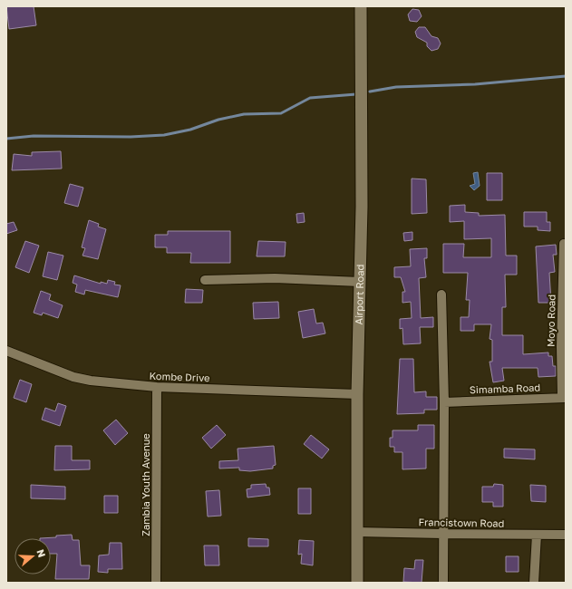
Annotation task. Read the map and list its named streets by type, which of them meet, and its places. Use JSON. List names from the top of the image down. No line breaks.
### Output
{"streets":{"street":["Airport Road","Moyo Road","Kombe Drive","Simamba Road","Zambia Youth Avenue","Francistown Road"]},"crossings":[["Airport Road","Kombe Drive"],["Airport Road","Francistown Road"],["Moyo Road","Simamba Road"],["Kombe Drive","Zambia Youth Avenue"]],"north":"right"}
